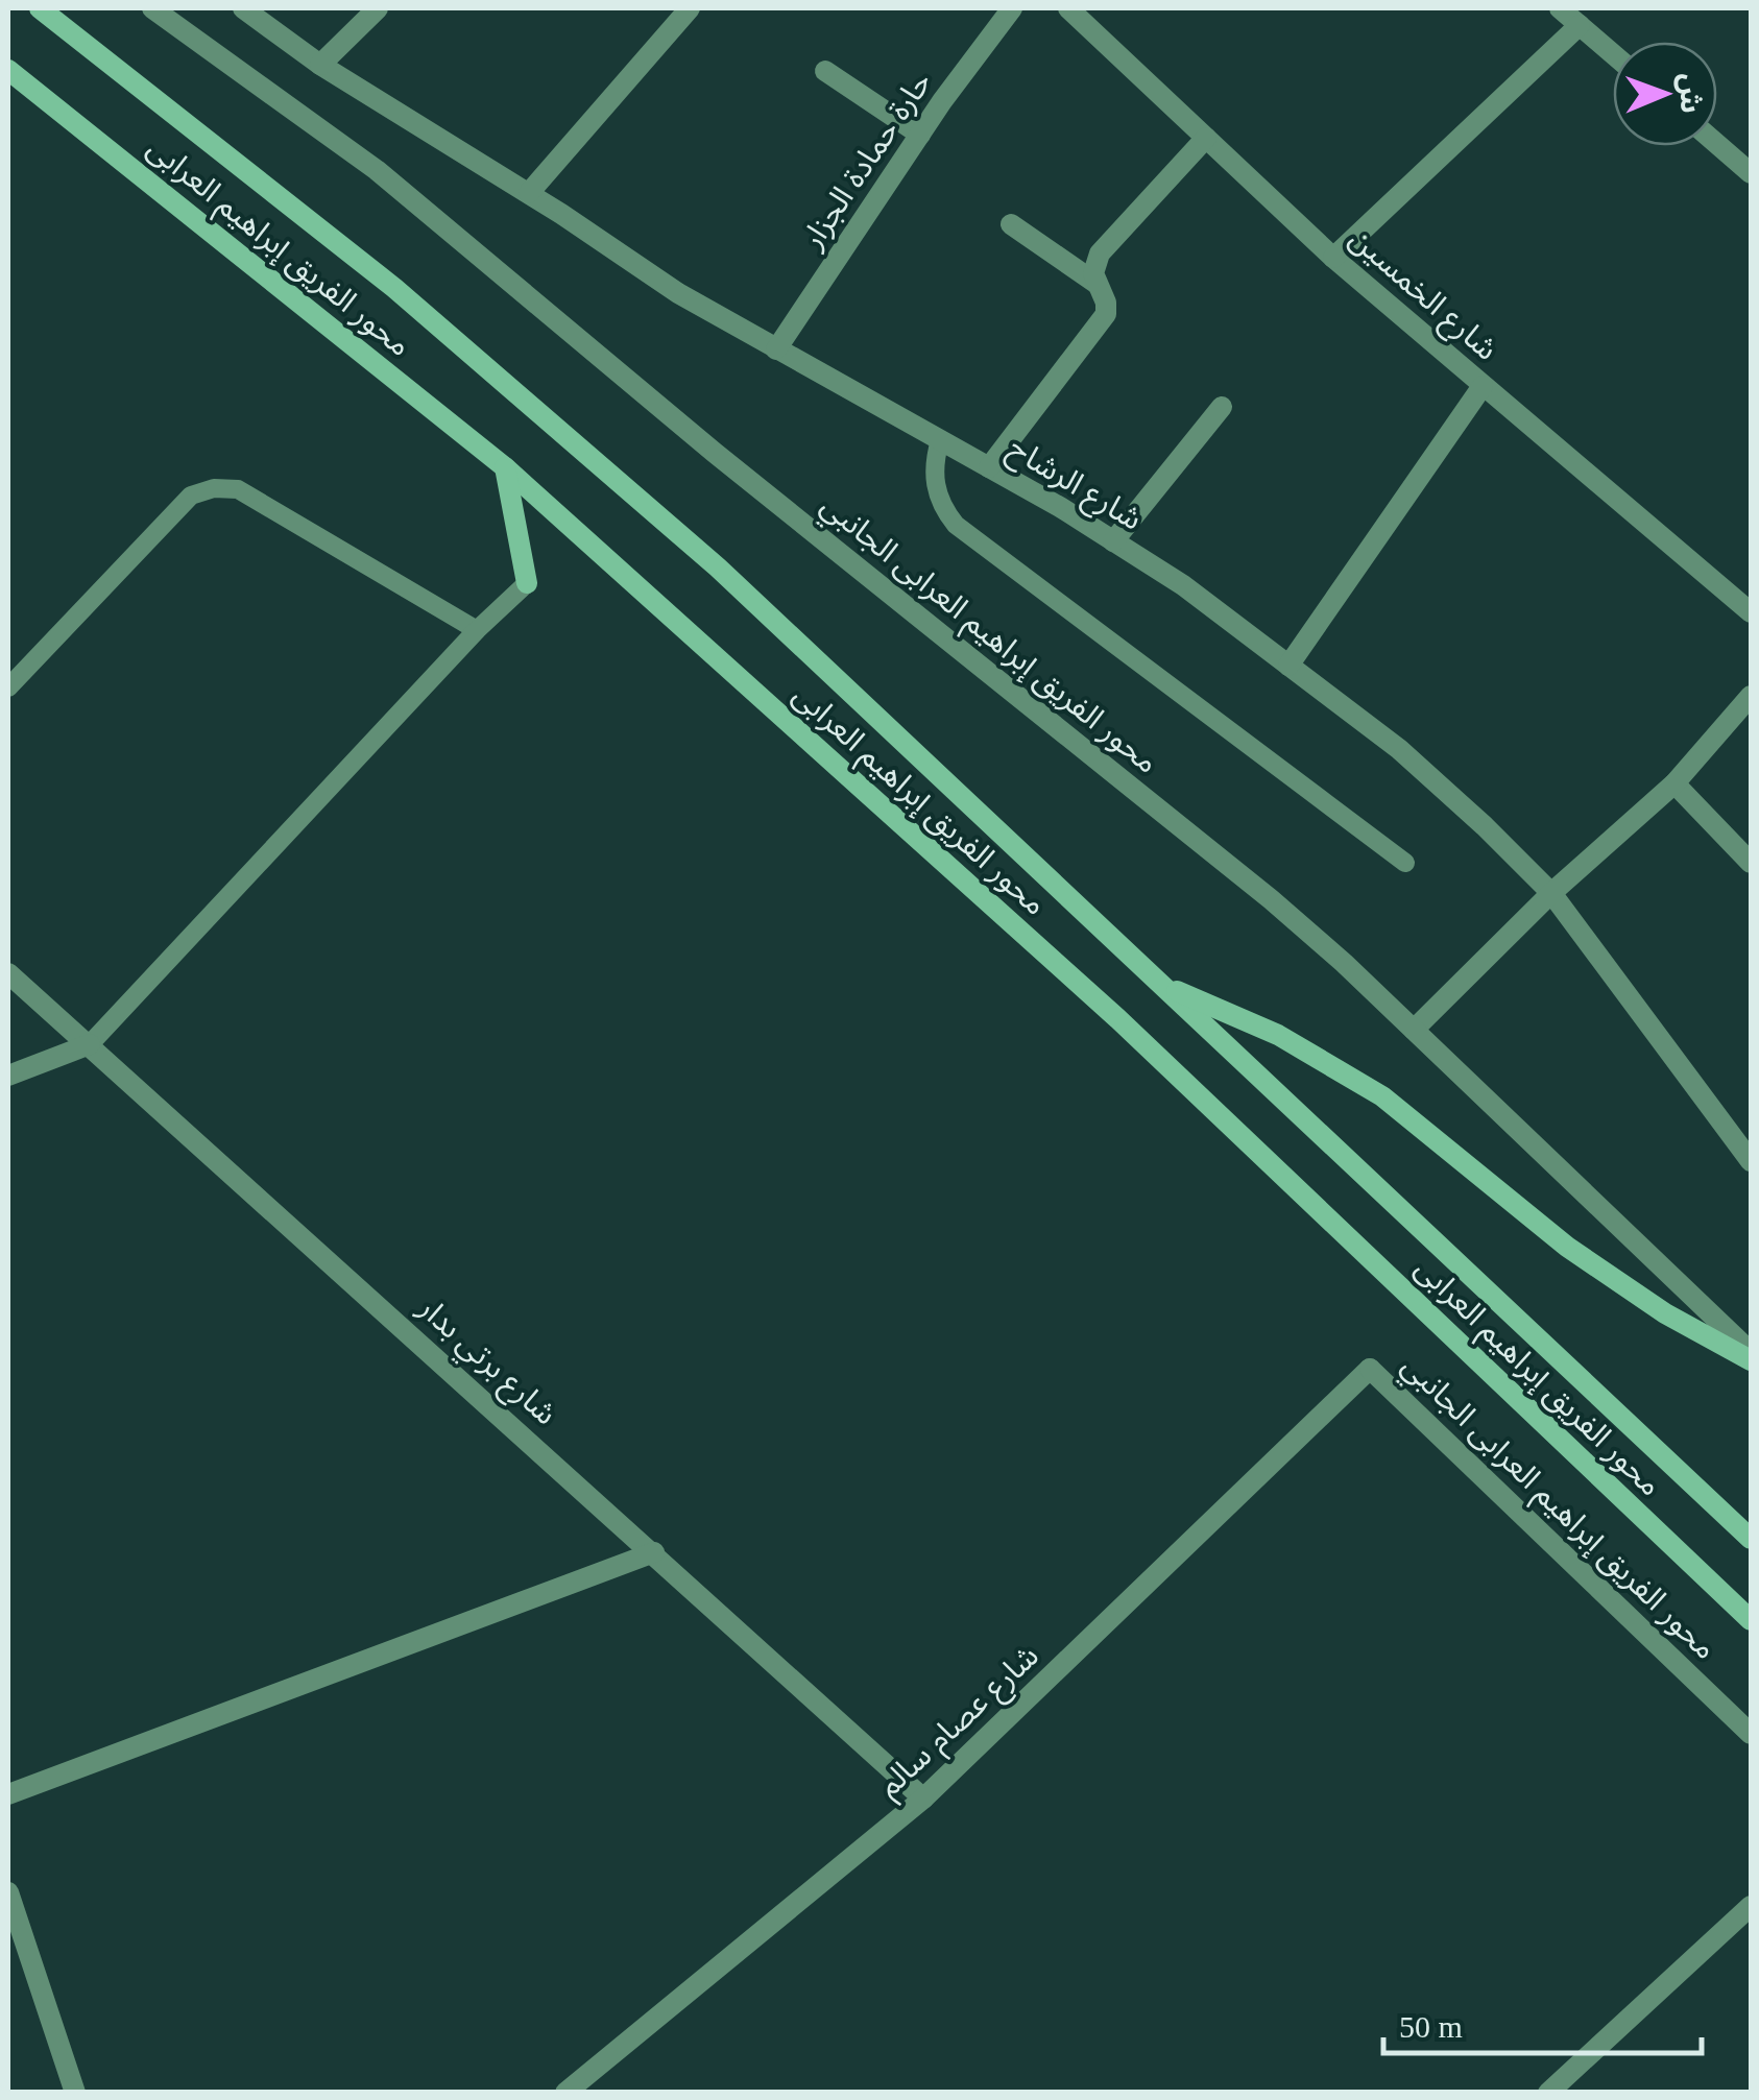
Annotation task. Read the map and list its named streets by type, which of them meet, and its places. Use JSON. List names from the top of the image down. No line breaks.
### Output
{"streets":{"main road":["محور الفريق إبراهيم العرابى"],"street":["حارة حمادة الجزار","شارع الخمسين","شارع الرشاح","محور الفريق إبراهيم العرابى الجانبي","شارع برتي بدار","شارع عصام سالم"]},"crossings":[["حارة حمادة الجزار","شارع الرشاح"],["محور الفريق إبراهيم العرابى الجانبي","شارع عصام سالم"],["شارع برتي بدار","شارع عصام سالم"]],"scale_bar":"50 m","north":"right"}
